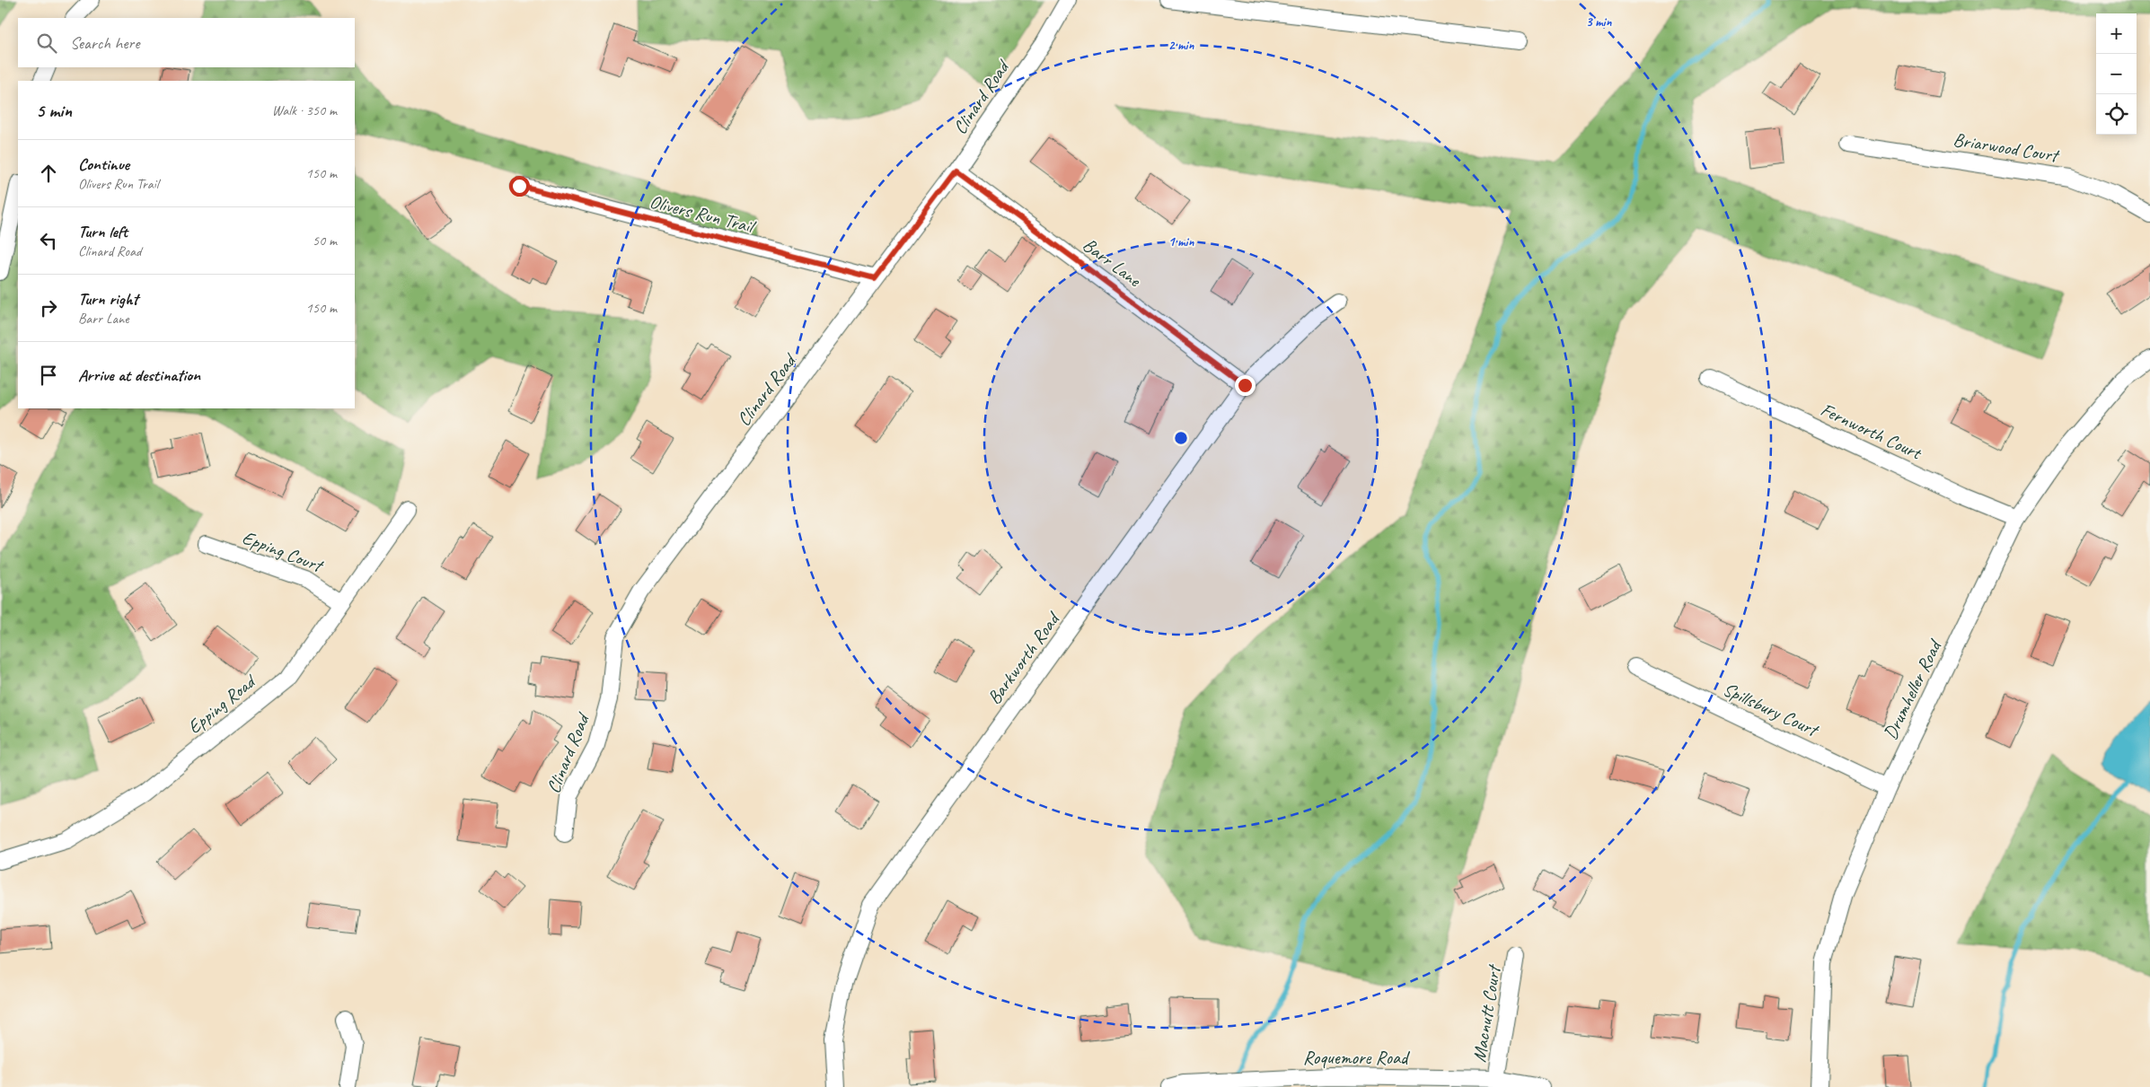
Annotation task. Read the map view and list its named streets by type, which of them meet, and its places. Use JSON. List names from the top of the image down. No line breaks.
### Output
{"streets":{"street":["Clinard Road","Briarwood Court","Olivers Run Trail","Barr Lane","Fernworth Court","Epping Court","Barkworth Road","Drumheller Road","Epping Road","Spillsbury Court","Macnutt Court","Roquemore Road"]},"crossings":[["Clinard Road","Olivers Run Trail"],["Clinard Road","Barr Lane"],["Barr Lane","Barkworth Road"],["Fernworth Court","Drumheller Road"],["Epping Court","Epping Road"],["Drumheller Road","Spillsbury Court"],["Macnutt Court","Roquemore Road"]],"page":{"map_buttons":["+","−"],"search":"Search here","heading":["5 min","Walk · 350 m"],"list":[["Continue","Olivers Run Trail","150 m"],["Turn left","Clinard Road","50 m"],["Turn right","Barr Lane","150 m"],"Arrive at destination"]},"rings":["3 min","2 min","1 min"]}
